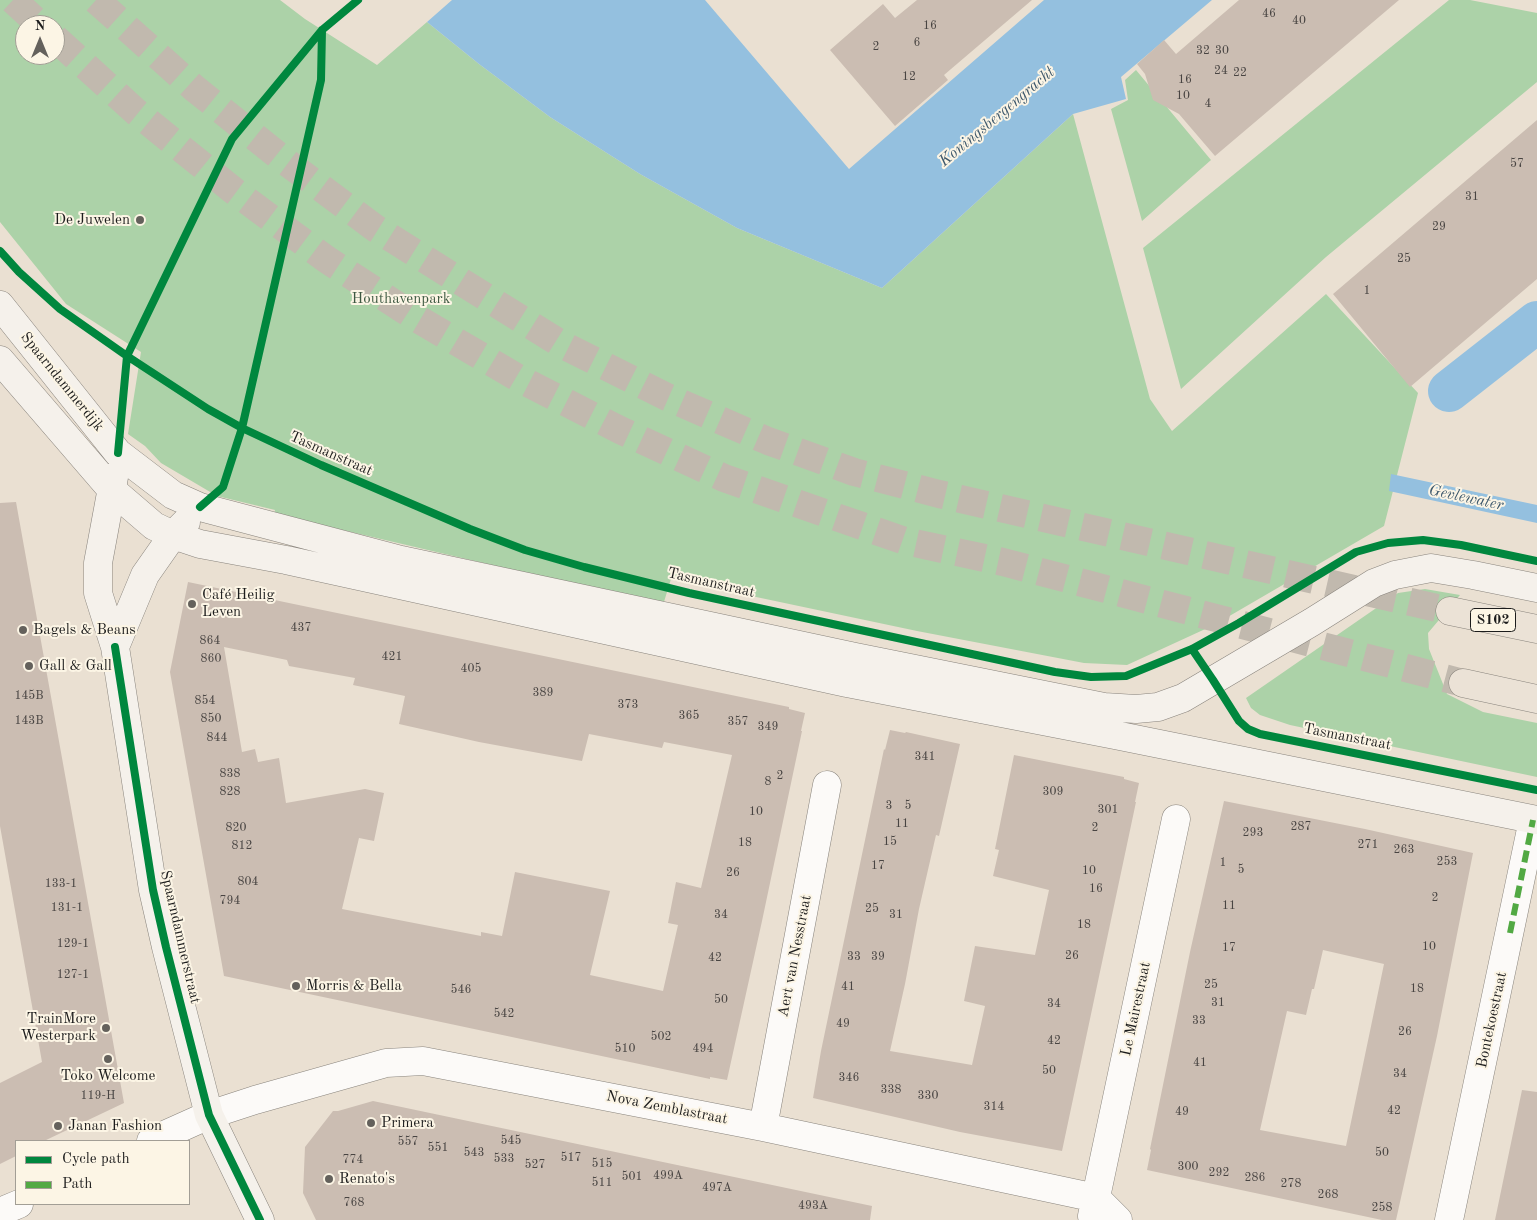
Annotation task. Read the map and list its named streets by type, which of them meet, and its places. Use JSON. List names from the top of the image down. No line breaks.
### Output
{"streets":{"highway":["S102"],"street":["Spaarndammerdijk","Spaarndammerstraat","Aert van Nesstraat","Le Mairestraat","Bontekoestraat","Nova Zemblastraat"],"cycle path":["Tasmanstraat"]},"crossings":[["Spaarndammerdijk","Spaarndammerstraat"],["Spaarndammerstraat","Nova Zemblastraat"],["Aert van Nesstraat","Nova Zemblastraat"],["Le Mairestraat","Nova Zemblastraat"]],"water":["Koningsbergengracht","Gevlewater"],"parks":["Houthavenpark"],"places":["De Juwelen","Café Heilig Leven","Bagels & Beans","Gall & Gall","Morris & Bella","TrainMore Westerpark","Toko Welcome","Primera","Janan Fashion","Renato's"],"house_numbers":["46","40","16","6","2","32","30","24","22","12","16","10","4","57","31","29","25","1","437","864","421","860","405","389","145B","854","373","365","850","143B","357","349","844","341","838","2","8","828","309","3","5","301","10","11","287","820","2","293","15","18","271","812","263","253","1","17","5","10","26","804","133-1","16","2","794","11","131-1","25","34","31","18","129-1","10","17","26","33","39","42","127-1","25","41","18","546","50","31","34","542","33","49","26","502","42","510","494","41","50","34","346","338","119-H","330","314","42","49","545","557","551","543","50","517","533","774","515","527","300","292","499A","501","286","511","278","497A","268","768","493A","258"],"legend":["Cycle path","Path"],"north":"top"}
